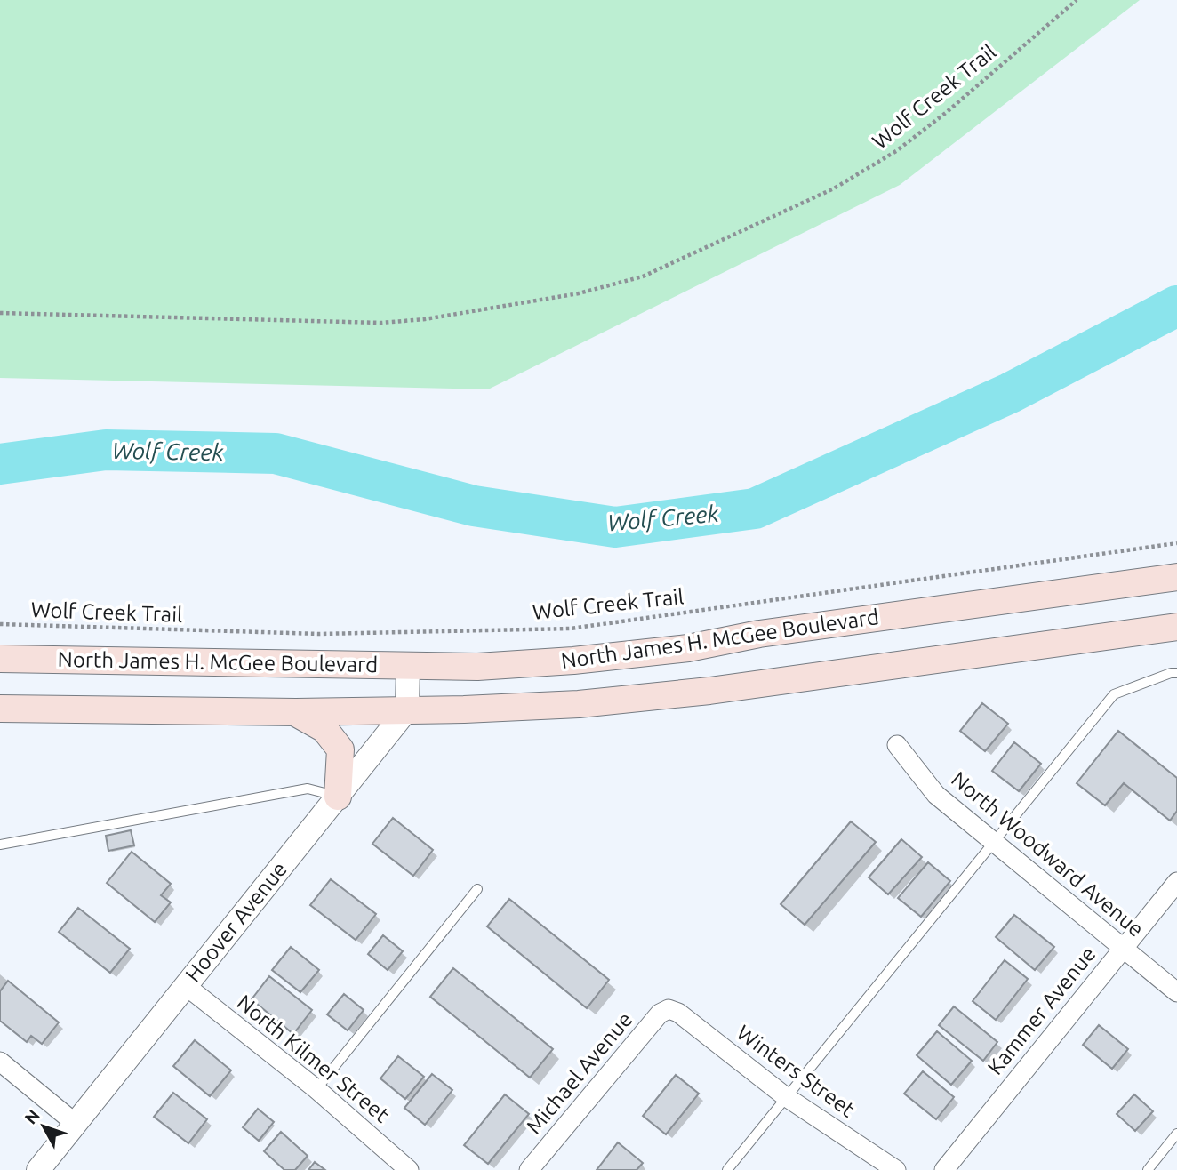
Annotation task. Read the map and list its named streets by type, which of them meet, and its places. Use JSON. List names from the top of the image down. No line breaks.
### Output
{"streets":{"main road":["North James H. McGee Boulevard"],"street":["North Woodward Avenue","Hoover Avenue","Kammer Avenue","North Kilmer Street","Winters Street","Michael Avenue"],"path":["Wolf Creek Trail"]},"crossings":[["North James H. McGee Boulevard","Hoover Avenue"],["North Woodward Avenue","Kammer Avenue"],["Hoover Avenue","North Kilmer Street"],["Winters Street","Michael Avenue"]],"water":["Wolf Creek"],"north":"top left"}
